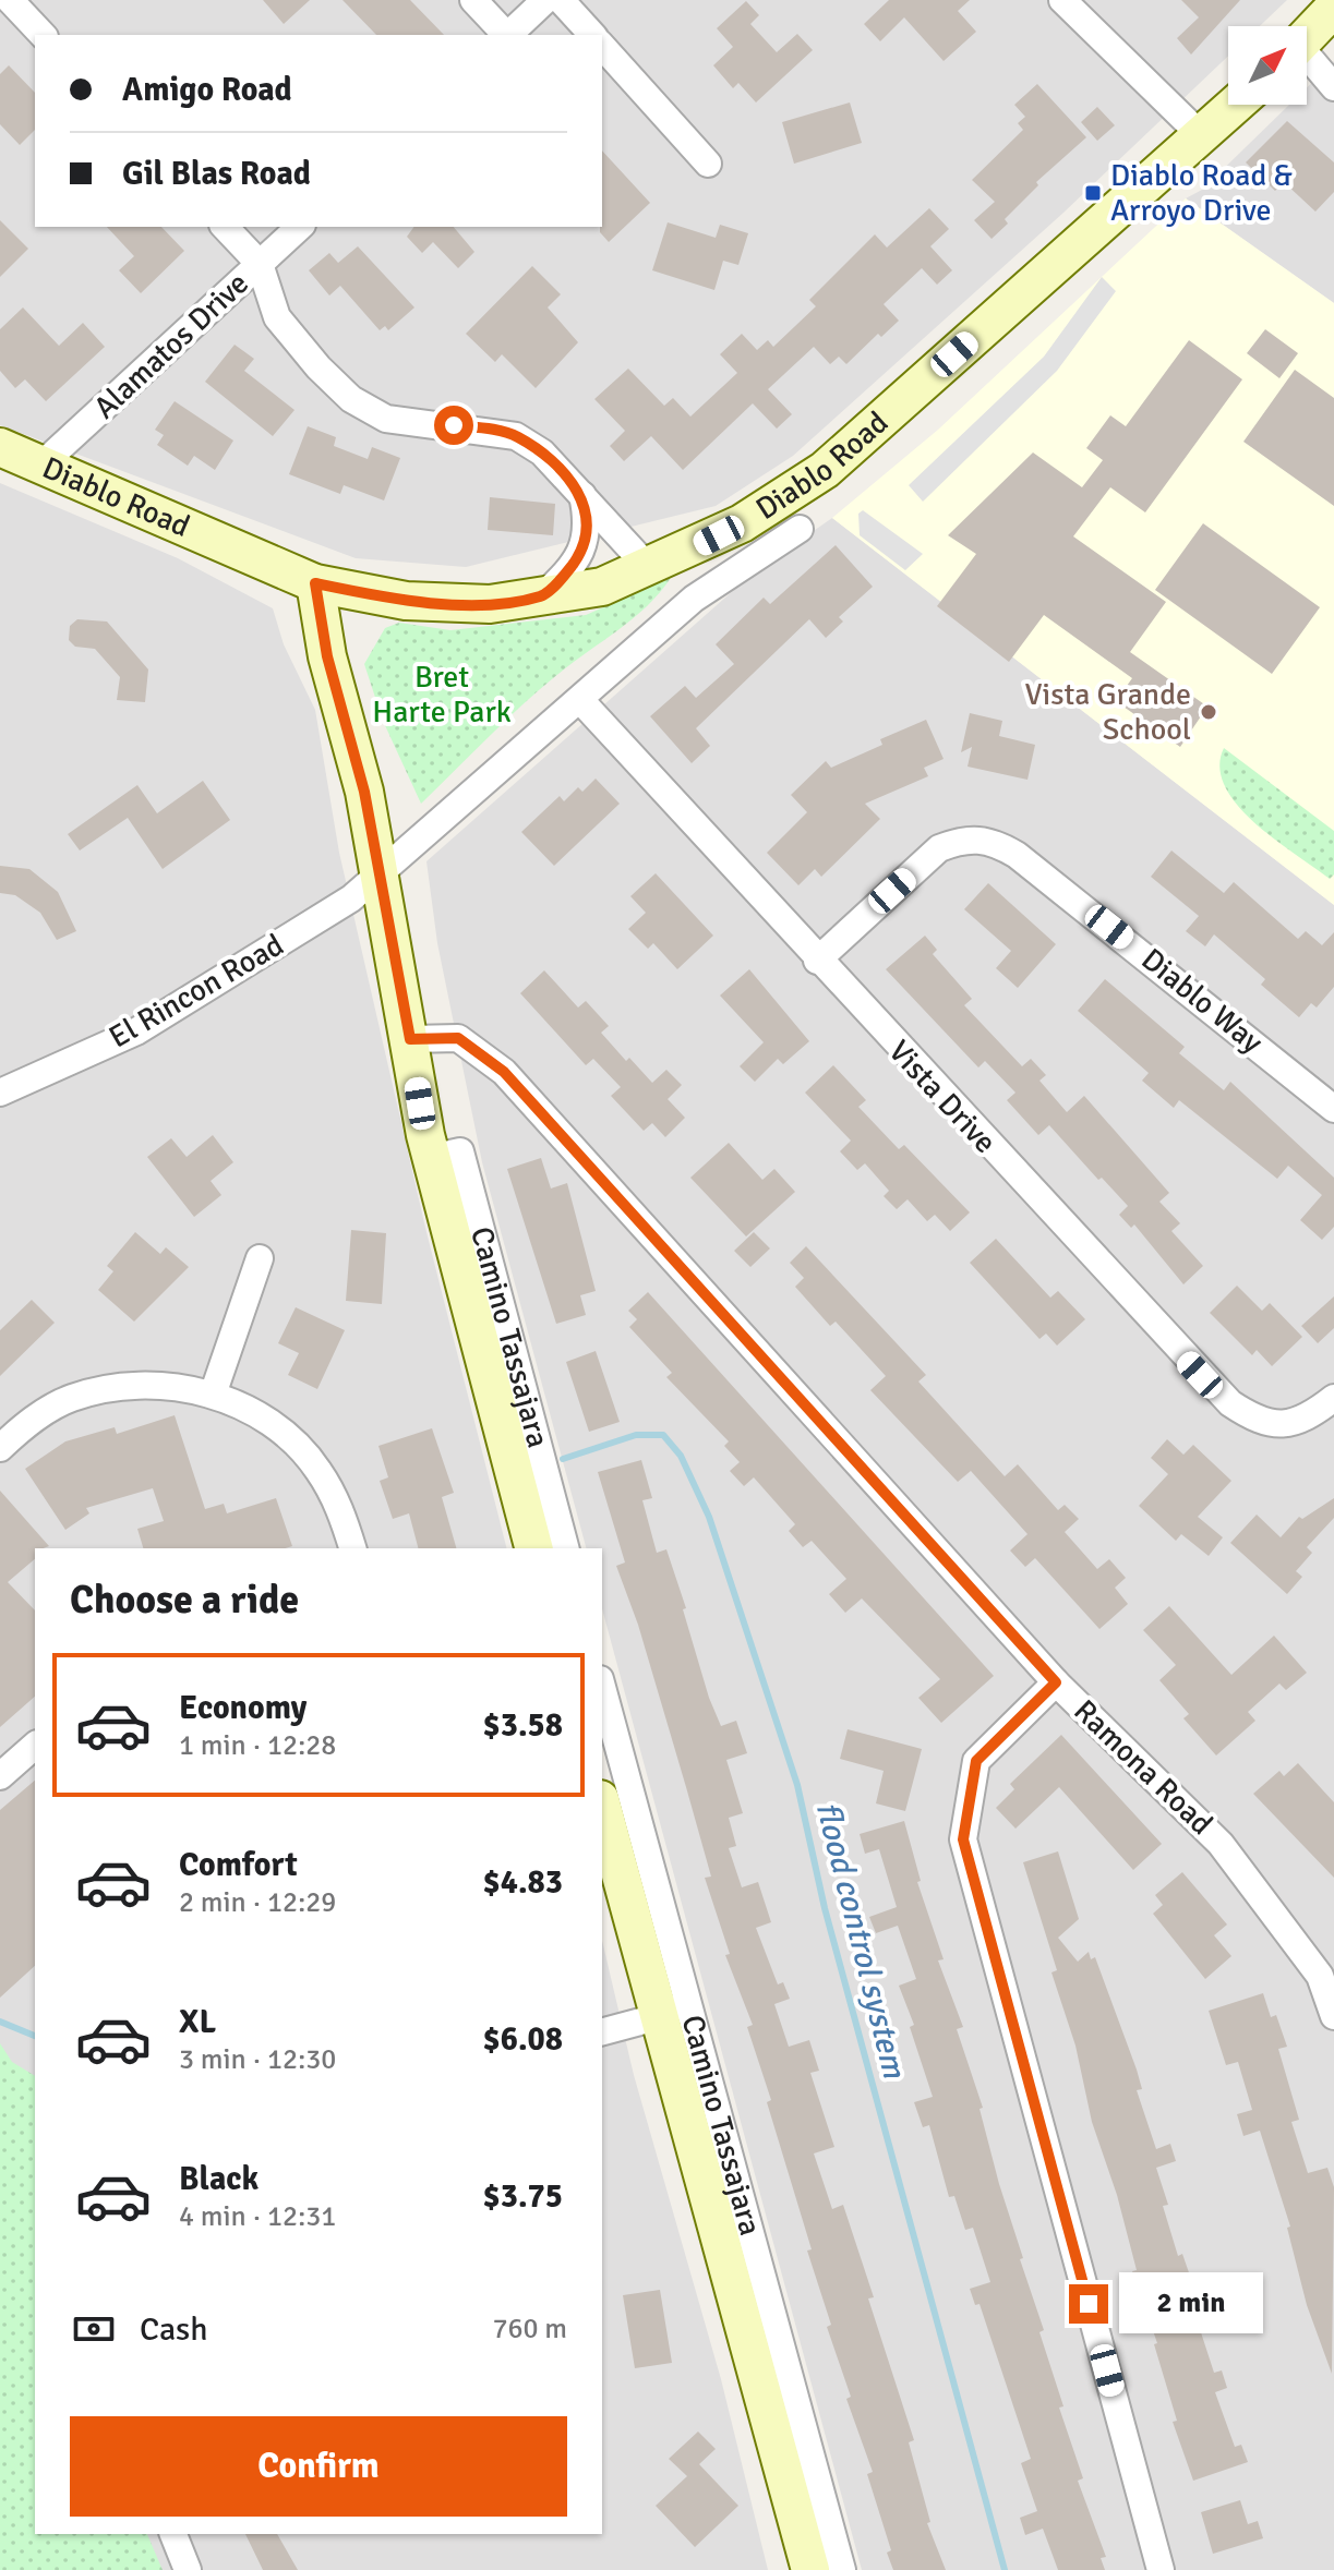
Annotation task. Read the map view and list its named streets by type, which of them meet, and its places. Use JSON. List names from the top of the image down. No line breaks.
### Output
{"streets":{"street":["Alamatos Drive","Diablo Road","El Rincon Road","Diablo Way","Vista Drive","Camino Tassajara","Ramona Road"]},"crossings":[["Alamatos Drive","Diablo Road"],["Diablo Road","Camino Tassajara"],["El Rincon Road","Vista Drive"],["El Rincon Road","Camino Tassajara"],["Diablo Way","Vista Drive"],["Camino Tassajara","Ramona Road"]],"water":["flood control system"],"parks":["Bret Harte Park"],"places":{"transit":["Diablo Road & Arroyo Drive"],"other":["Vista Grande School"]},"north":"top right","page":{"banner":["Amigo Road","Gil Blas Road"],"heading":"Choose a ride","list":[{"name":"Economy","note":"1 min · 12:28","value":"$3.58"},{"name":"Comfort","note":"2 min · 12:29","value":"$4.83"},{"name":"XL","note":"3 min · 12:30","value":"$6.08"},{"name":"Black","note":"4 min · 12:31","value":"$3.75"}],"bubble":"2 min","pay":["Cash","760 m"],"buttons":"Confirm"}}
